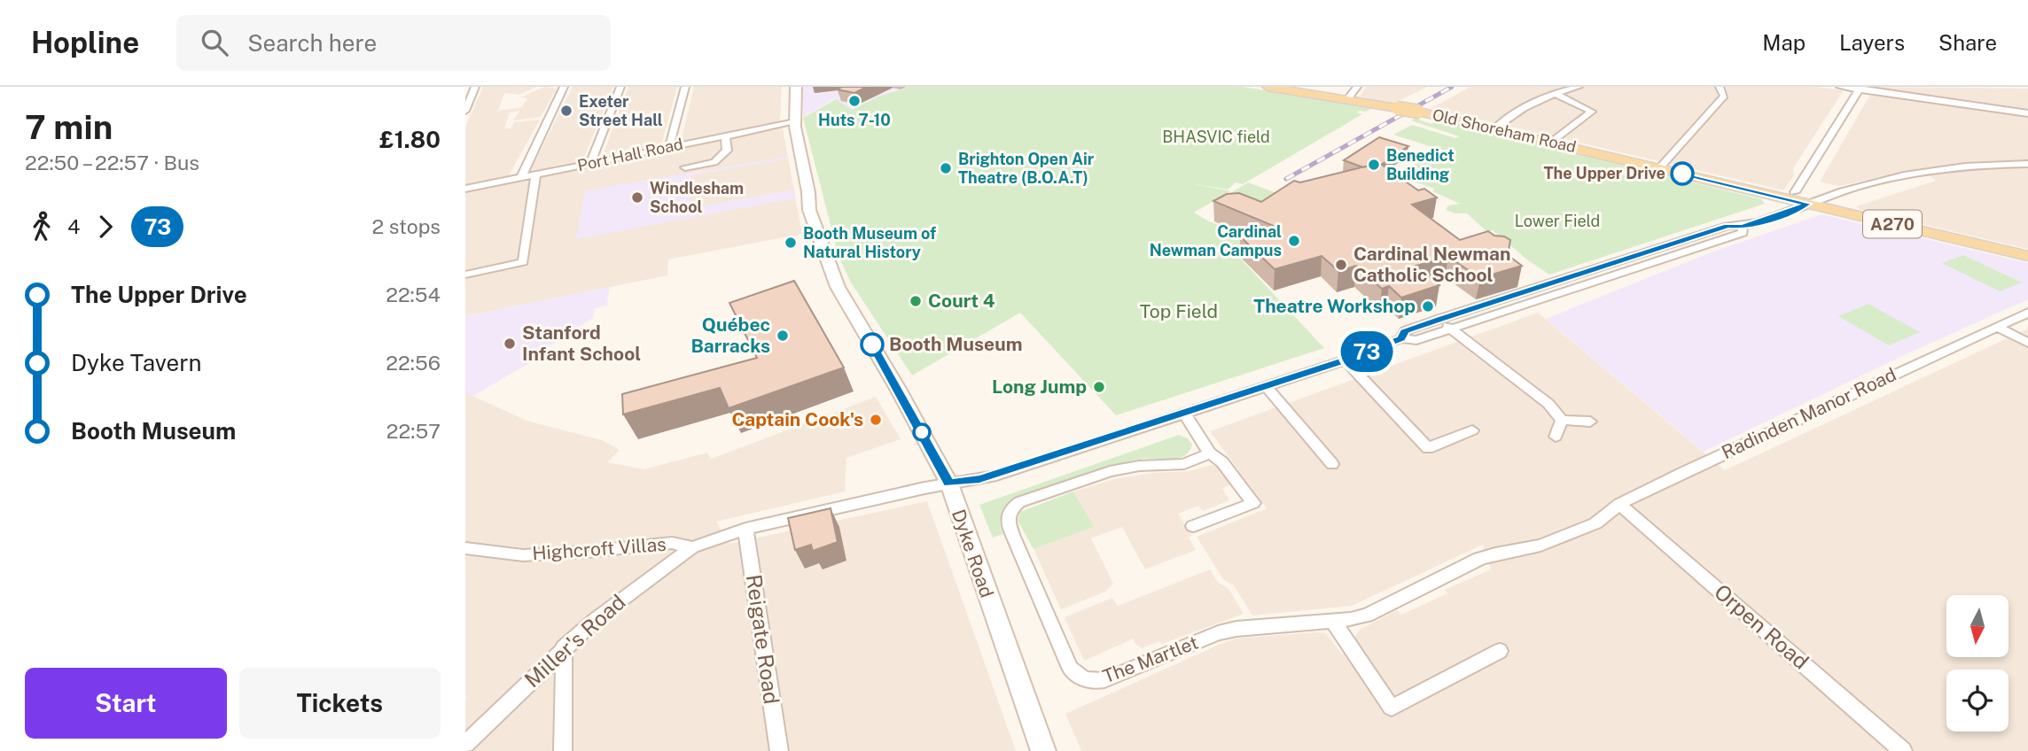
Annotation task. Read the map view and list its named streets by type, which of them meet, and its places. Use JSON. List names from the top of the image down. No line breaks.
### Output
{"streets":{"main road":["Old Shoreham Road","A270"],"street":["Port Hall Road","Radinden Manor Road","Highcroft Villas","Dyke Road","Orpen Road","Reigate Road","Miller's Road","The Martlet"]},"crossings":[["Port Hall Road","Dyke Road"],["Radinden Manor Road","Orpen Road"],["Radinden Manor Road","The Martlet"],["Highcroft Villas","Dyke Road"],["Highcroft Villas","Reigate Road"],["Highcroft Villas","Miller's Road"]],"parks":["BHASVIC field","Lower Field","Top Field"],"places":["Huts 7-10","Exeter Street Hall","Benedict Building","Brighton Open Air Theatre (B.O.A.T)","The Upper Drive","Windlesham School","Cardinal Newman Campus","Booth Museum of Natural History","Cardinal Newman Catholic School","Court 4","Theatre Workshop","Québec Barracks","Stanford Infant School","Booth Museum","Long Jump","Captain Cook's"],"lines":["bus line 73"],"north":"bottom","page":{"header":"Hopline","search":"Search here","nav":["Map","Layers","Share"],"heading":["7 min","22:50 – 22:57 · Bus","£1.80"],"on_map":"73","legs":["4","73","2 stops"],"list":[{"name":"The Upper Drive","value":"22:54"},{"name":"Dyke Tavern","value":"22:56"},{"name":"Booth Museum","value":"22:57"}],"buttons":["Start","Tickets"]}}
